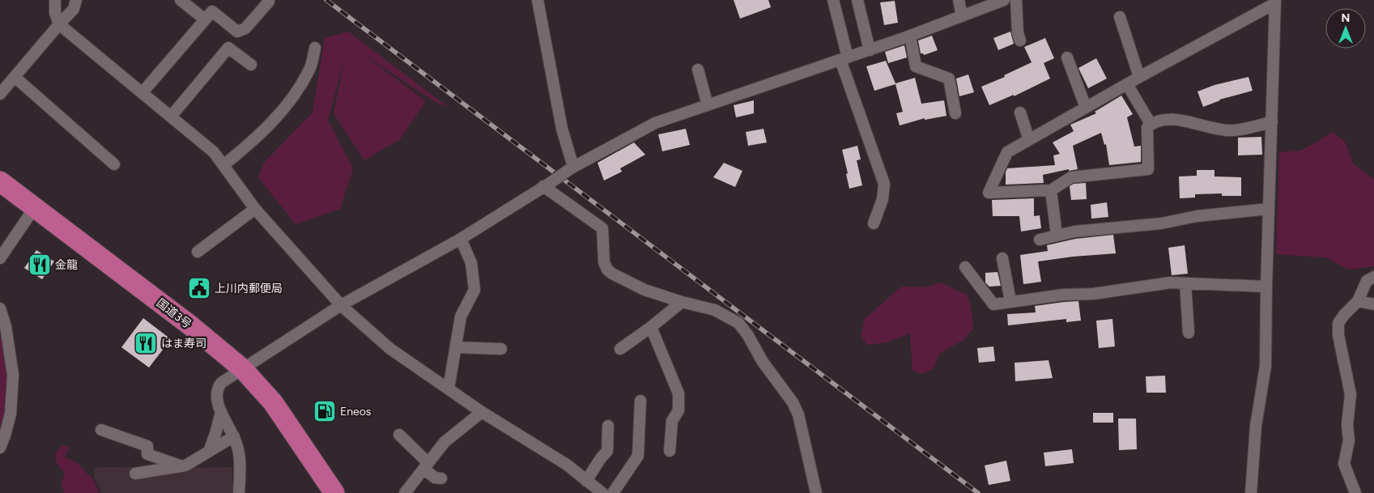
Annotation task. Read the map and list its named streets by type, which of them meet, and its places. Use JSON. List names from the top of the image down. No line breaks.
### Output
{"streets":{"highway":["国道3号"]},"places":{"restaurant":["金龍","はま寿司"],"public building":["上川内郵便局"],"fuel station":["Eneos"]},"north":"top"}
